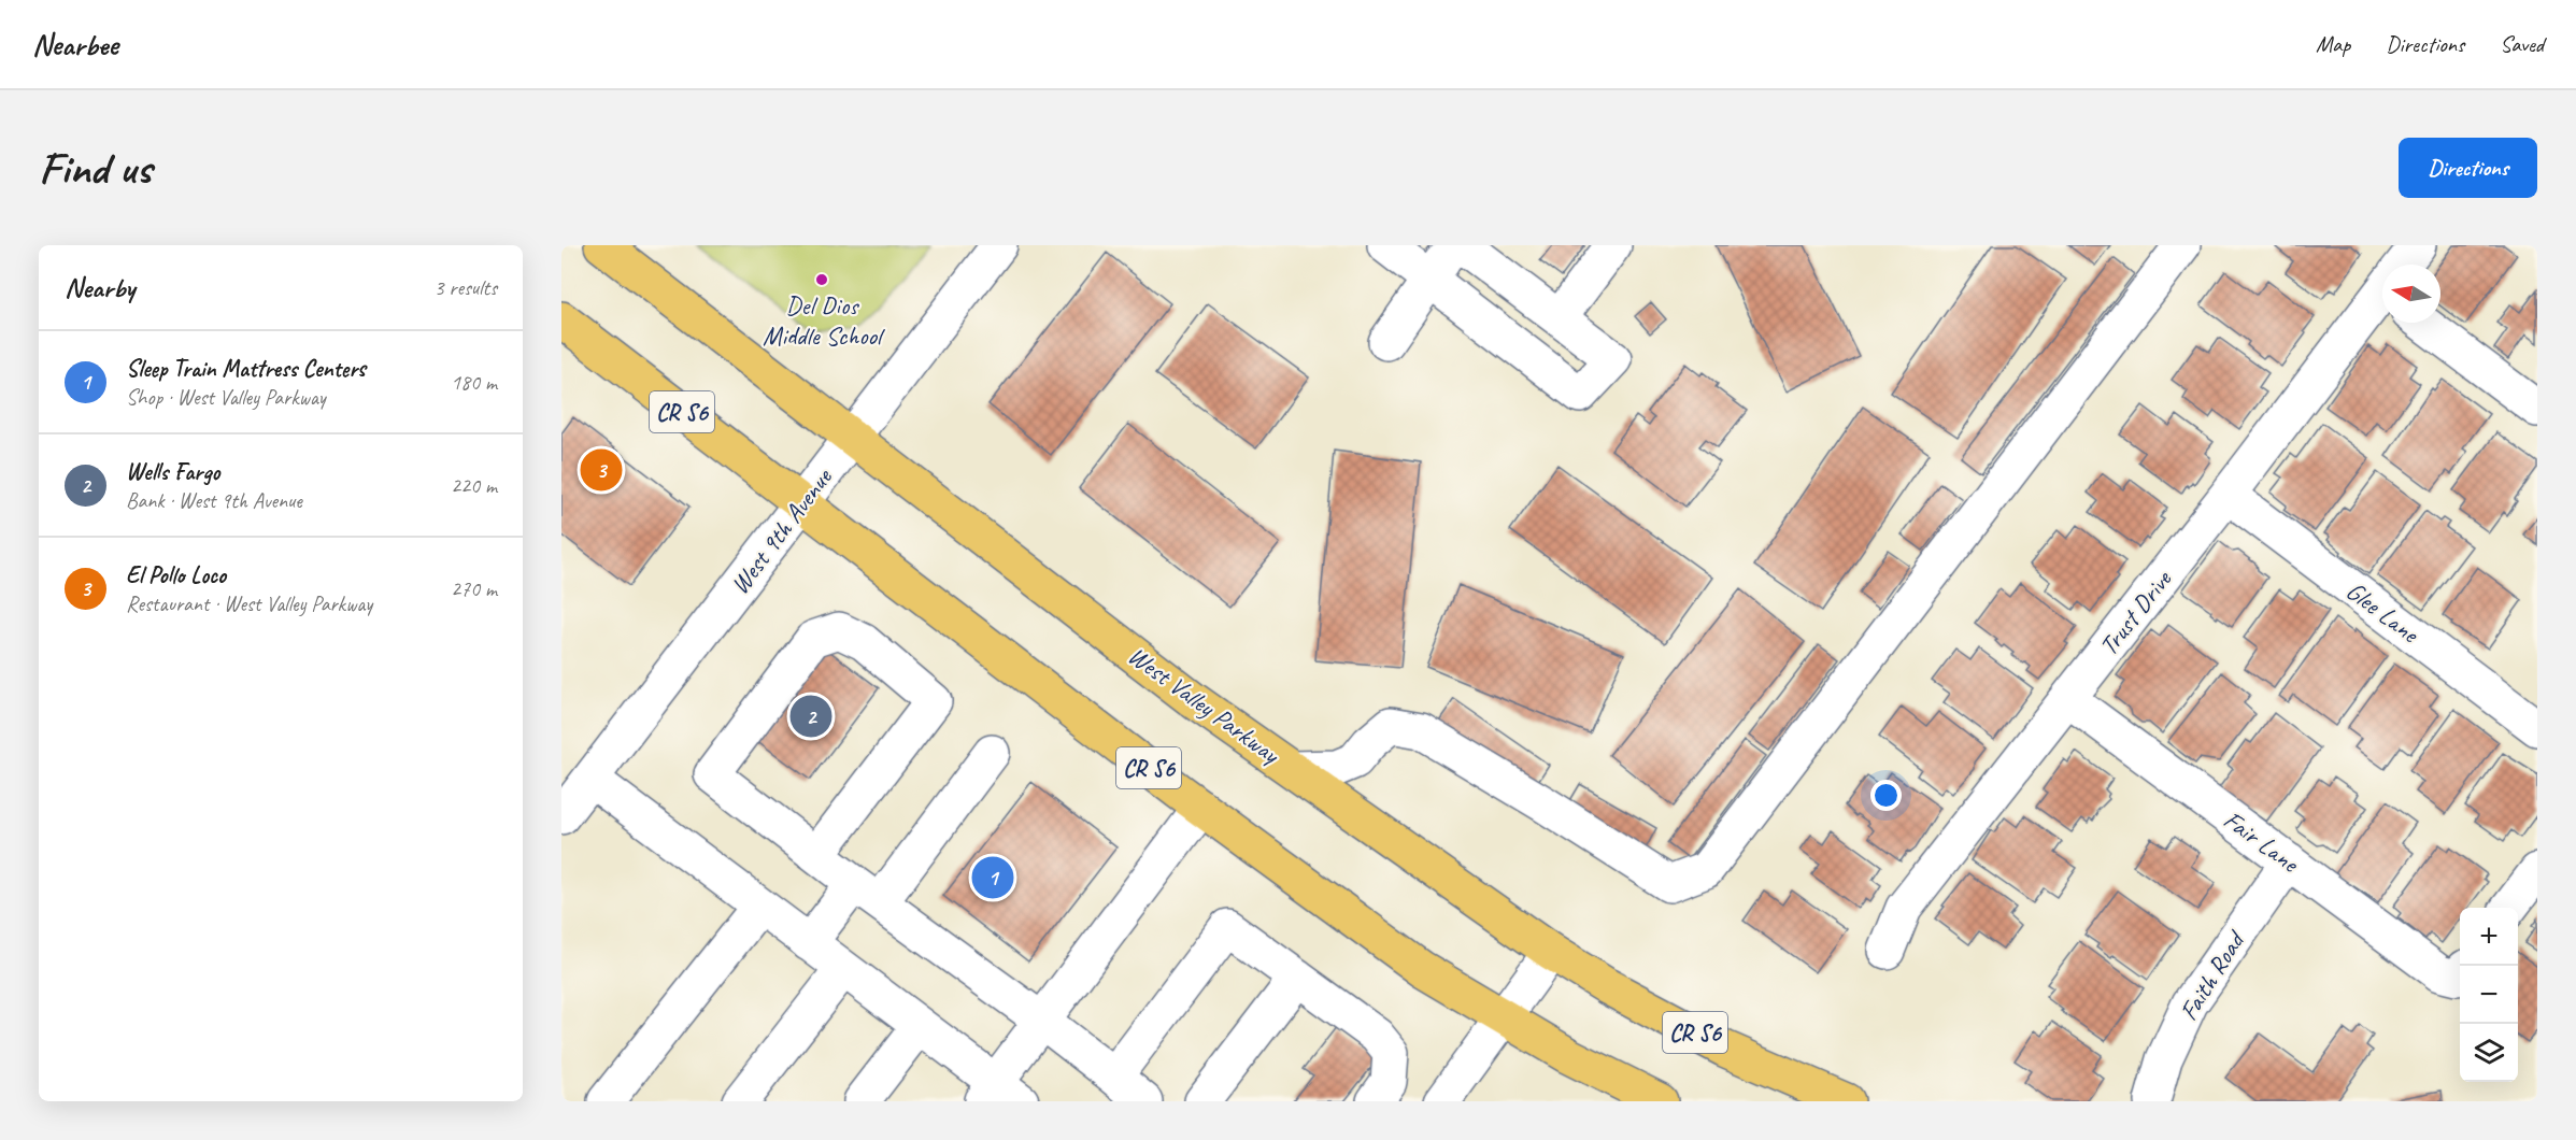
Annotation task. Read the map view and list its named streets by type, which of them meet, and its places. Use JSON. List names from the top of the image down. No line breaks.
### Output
{"streets":{"main road":["CR S6","West Valley Parkway"],"street":["West 9th Avenue","Glee Lane","Trust Drive","Fair Lane","Faith Road"]},"crossings":[["CR S6","West 9th Avenue"],["West 9th Avenue","West Valley Parkway"],["Glee Lane","Trust Drive"],["Trust Drive","Fair Lane"],["Fair Lane","Faith Road"]],"places":["Del Dios Middle School"],"north":"left","page":{"header":"Nearbee","nav":["Map","Directions","Saved"],"buttons":"Directions","title":"Find us","heading":["Nearby","3 results"],"list":[{"mark":"1","name":"Sleep Train Mattress Centers","note":"Shop · West Valley Parkway","value":"180 m"},{"mark":"2","name":"Wells Fargo","note":"Bank · West 9th Avenue","value":"220 m"},{"mark":"3","name":"El Pollo Loco","note":"Restaurant · West Valley Parkway","value":"270 m"}],"pins":["3","2","1"],"map_buttons":["+","−"]}}
